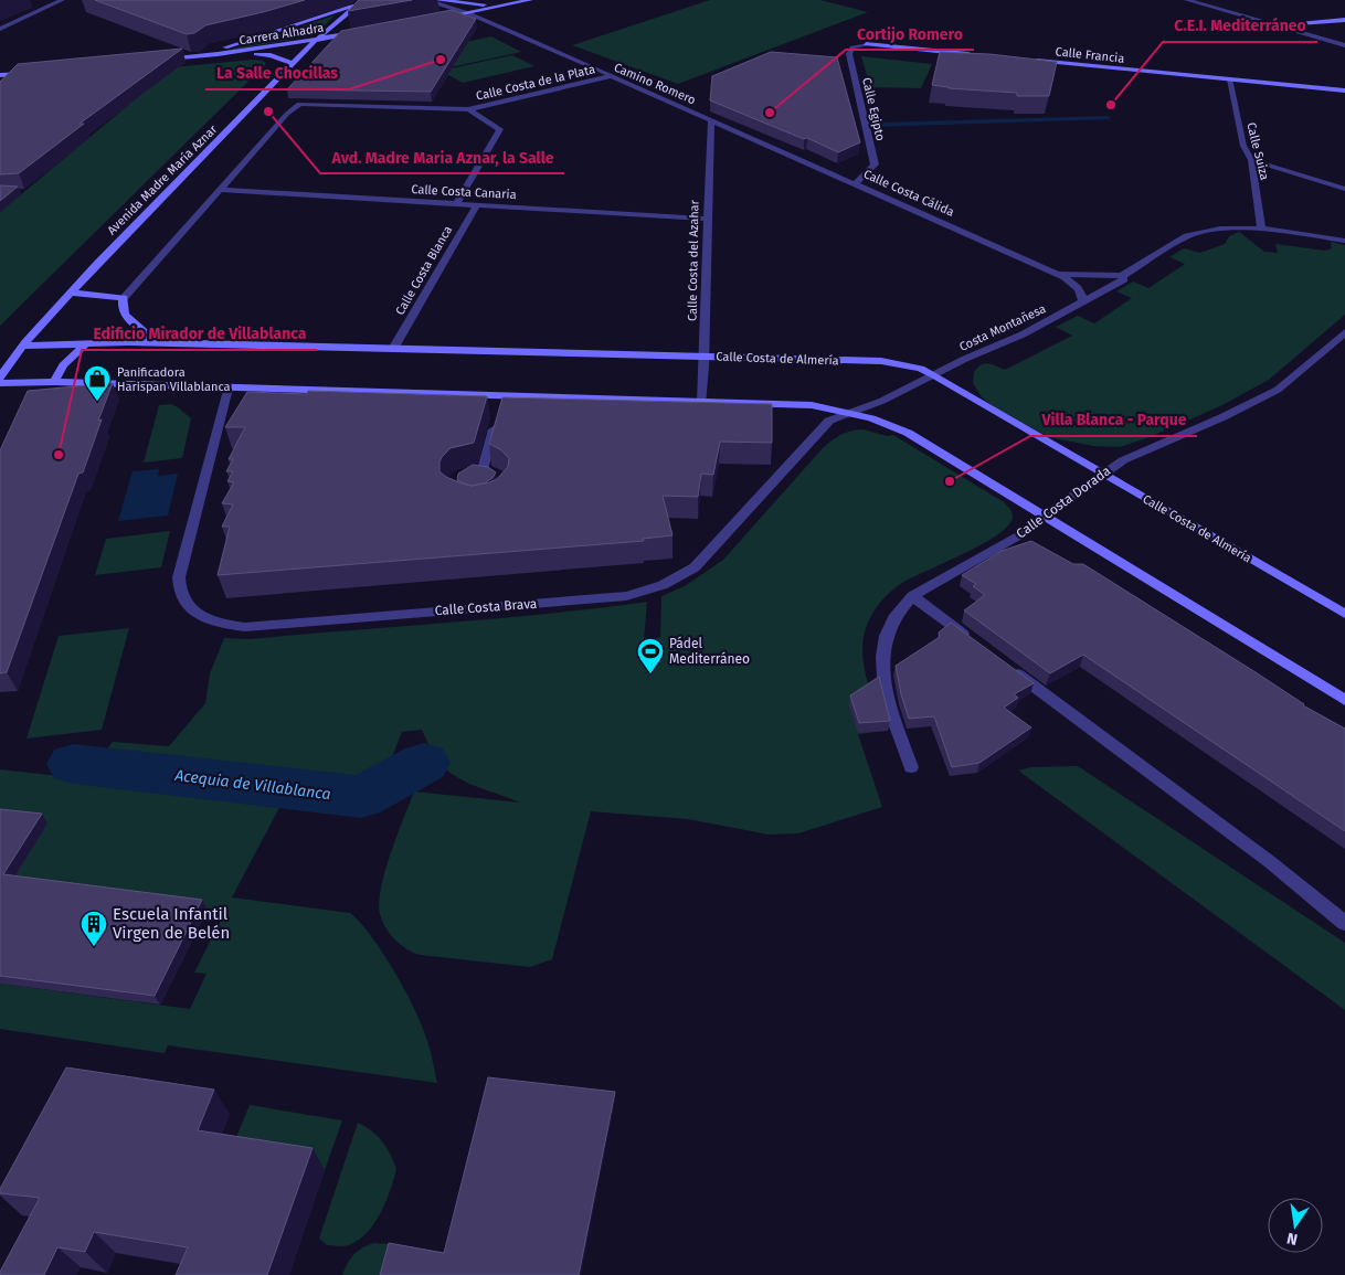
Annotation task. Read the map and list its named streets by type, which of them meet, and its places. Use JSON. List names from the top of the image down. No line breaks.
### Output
{"streets":{"street":["Carrera Alhadra","Calle Francia","Calle Costa de la Plata","Camino Romero","Calle Egipto","Calle Suiza","Avenida Madre María Aznar","Calle Costa Canaria","Calle Costa Cálida","Calle Costa del Azahar","Calle Costa Blanca","Costa Montañesa","Calle Costa de Almería","Calle Costa Dorada","Calle Costa Brava"]},"crossings":[["Carrera Alhadra","Avenida Madre María Aznar"],["Calle Francia","Calle Suiza"],["Calle Costa de la Plata","Camino Romero"],["Calle Costa de la Plata","Calle Costa Canaria"],["Camino Romero","Calle Costa Cálida"],["Camino Romero","Calle Costa del Azahar"],["Calle Egipto","Calle Costa Cálida"],["Calle Suiza","Costa Montañesa"],["Avenida Madre María Aznar","Calle Costa de Almería"],["Calle Costa Canaria","Calle Costa del Azahar"],["Calle Costa Canaria","Calle Costa Blanca"],["Calle Costa Cálida","Calle Costa del Azahar"],["Calle Costa Cálida","Costa Montañesa"],["Calle Costa del Azahar","Calle Costa de Almería"],["Calle Costa Blanca","Calle Costa de Almería"],["Costa Montañesa","Calle Costa de Almería"],["Costa Montañesa","Calle Costa Brava"],["Calle Costa de Almería","Calle Costa Dorada"],["Calle Costa de Almería","Calle Costa Brava"]],"water":["Acequia de Villablanca"],"places":{"other":["La Salle Chocillas","C.E.I. Mediterráneo","Avd. Madre Maria Aznar, la Salle","Cortijo Romero","Edificio Mirador de Villablanca","Villa Blanca - Parque"],"shop":["Panificadora Harispan Villablanca"],"sports":["Pádel Mediterráneo"],"building":["Escuela Infantil Virgen de Belén"]},"north":"bottom"}
